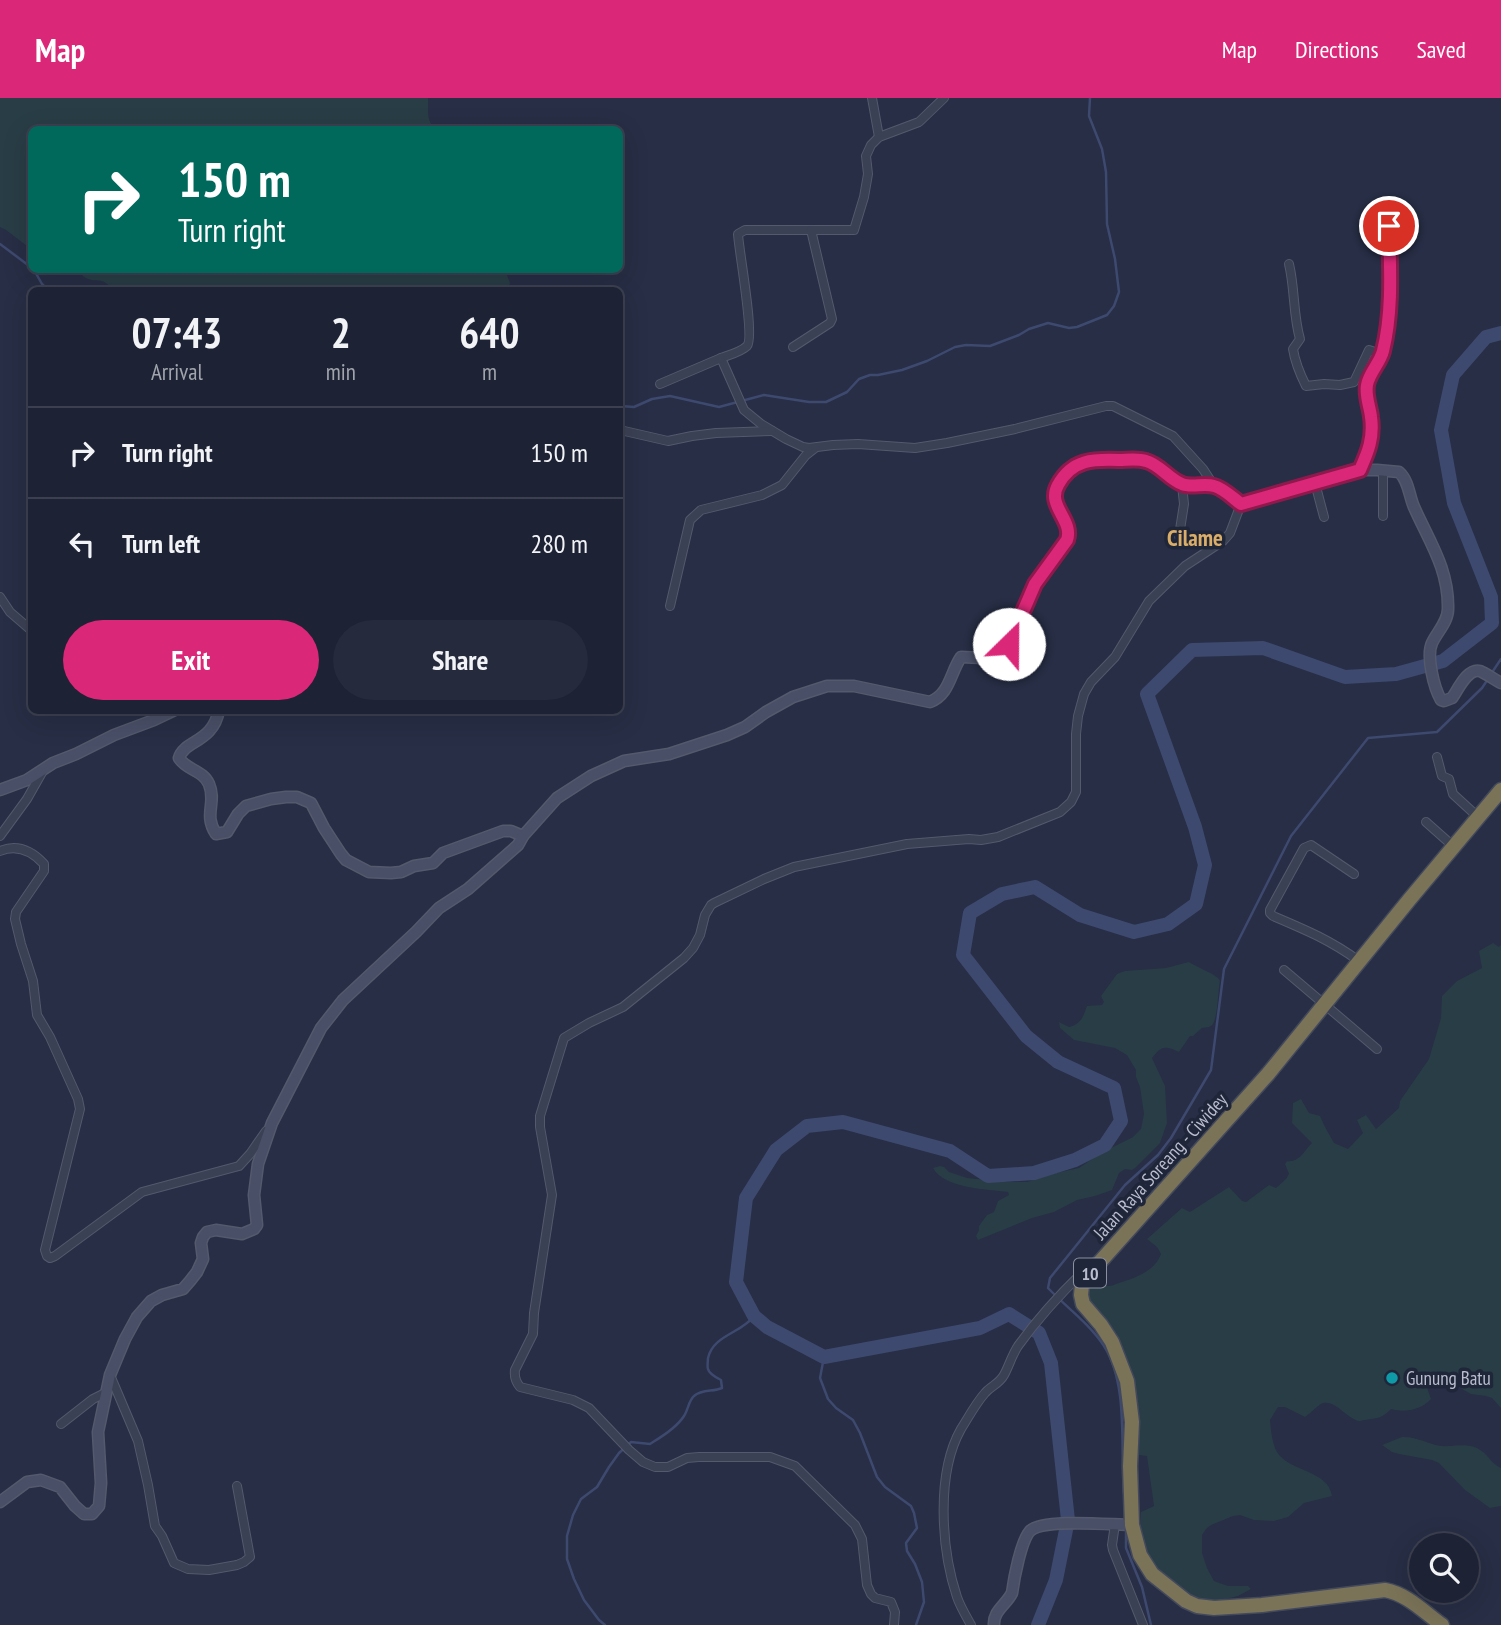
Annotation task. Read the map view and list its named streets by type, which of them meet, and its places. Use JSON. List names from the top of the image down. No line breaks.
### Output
{"streets":{"highway":["Jalan Raya Soreang - Ciwidey","10"]},"districts":["Cilame"],"places":["Gunung Batu"],"page":{"header":"Map","nav":["Map","Directions","Saved"],"turn":["150 m","Turn right"],"eta":["07:43","Arrival","2","min","640","m"],"list":[{"name":"Turn right","value":"150 m"},{"name":"Turn left","value":"280 m"}],"buttons":["Exit","Share"]}}
